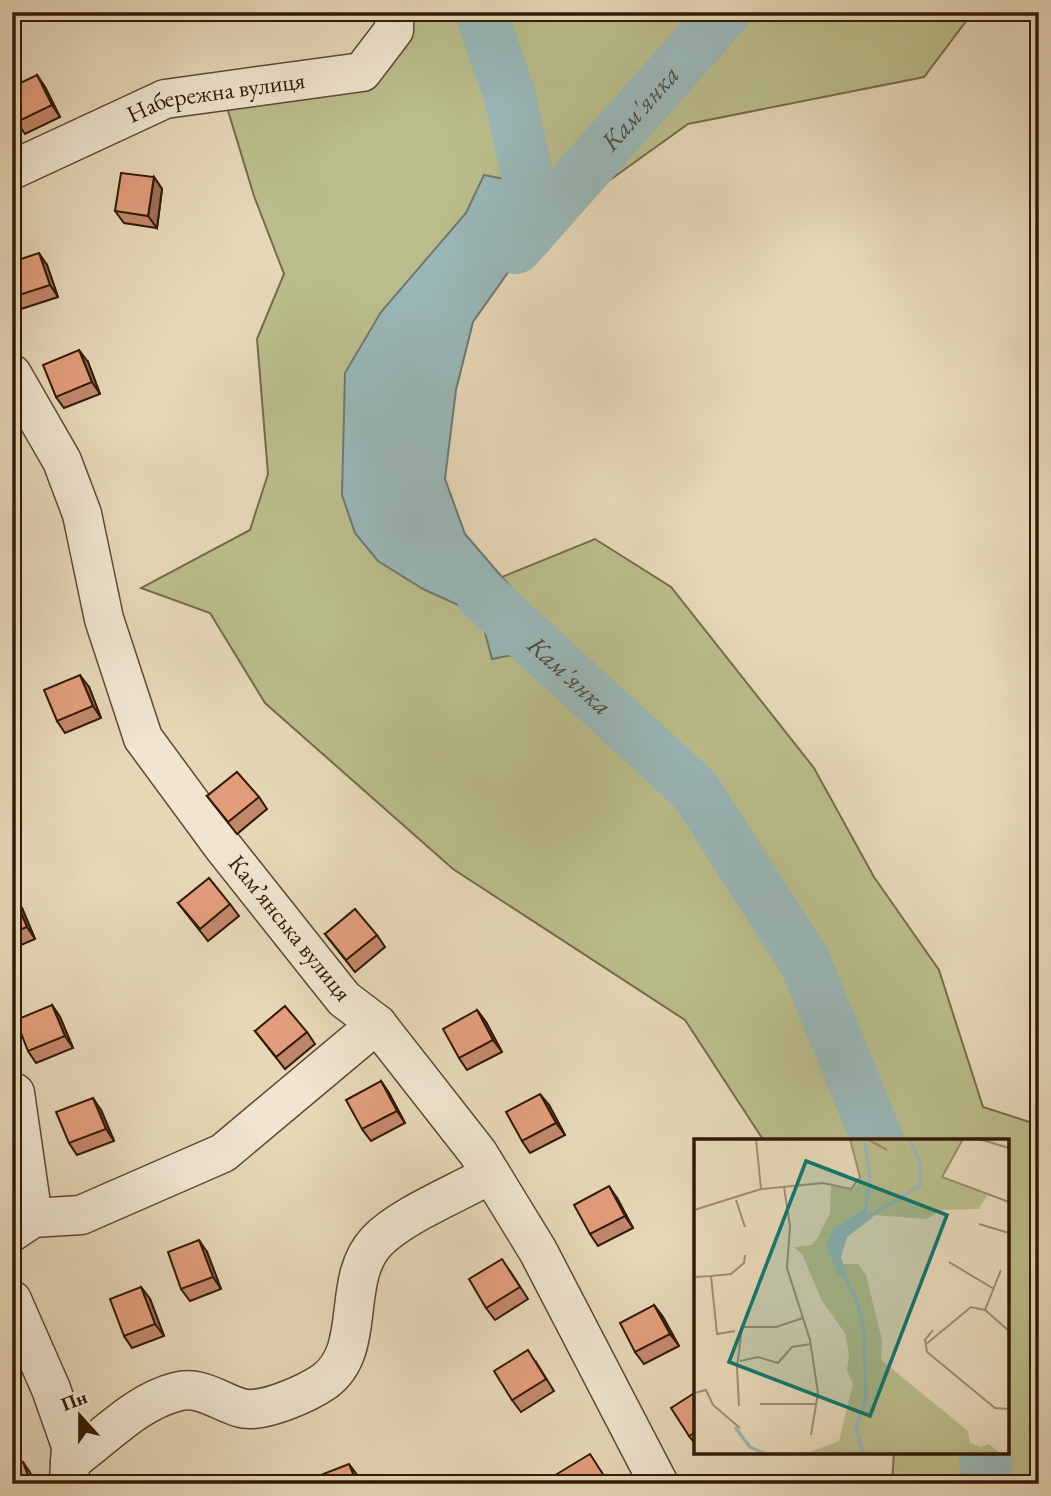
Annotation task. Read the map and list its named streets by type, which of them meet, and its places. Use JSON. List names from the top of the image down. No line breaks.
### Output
{"streets":{"street":["Набережна вулиця","Камʼянська вулиця"]},"water":["Кам'янка"],"north":"top"}
